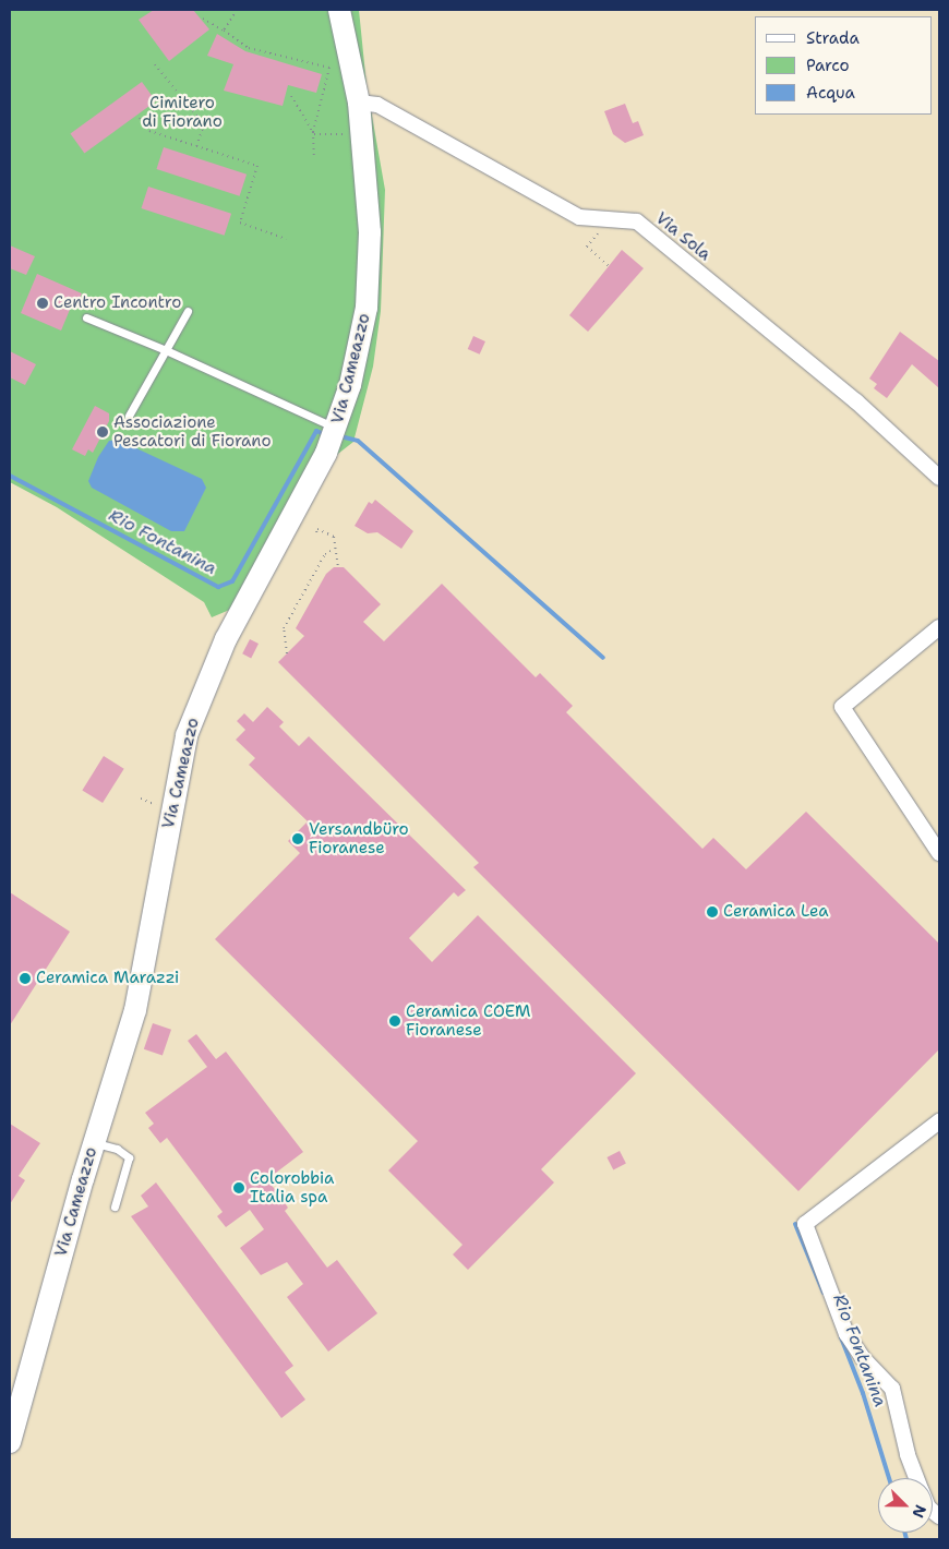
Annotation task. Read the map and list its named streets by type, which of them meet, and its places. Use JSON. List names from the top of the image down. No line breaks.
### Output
{"streets":{"street":["Via Sola","Via Cameazzo"]},"crossings":[["Via Sola","Via Cameazzo"]],"water":["Rio Fontanina"],"parks":["Cimitero di Fiorano"],"places":["Centro Incontro","Associazione Pescatori di Fiorano","Versandbüro Fioranese","Ceramica Lea","Ceramica Marazzi","Ceramica COEM Fioranese","Colorobbia Italia spa"],"legend":["Strada","Parco","Acqua"],"north":"bottom right"}
